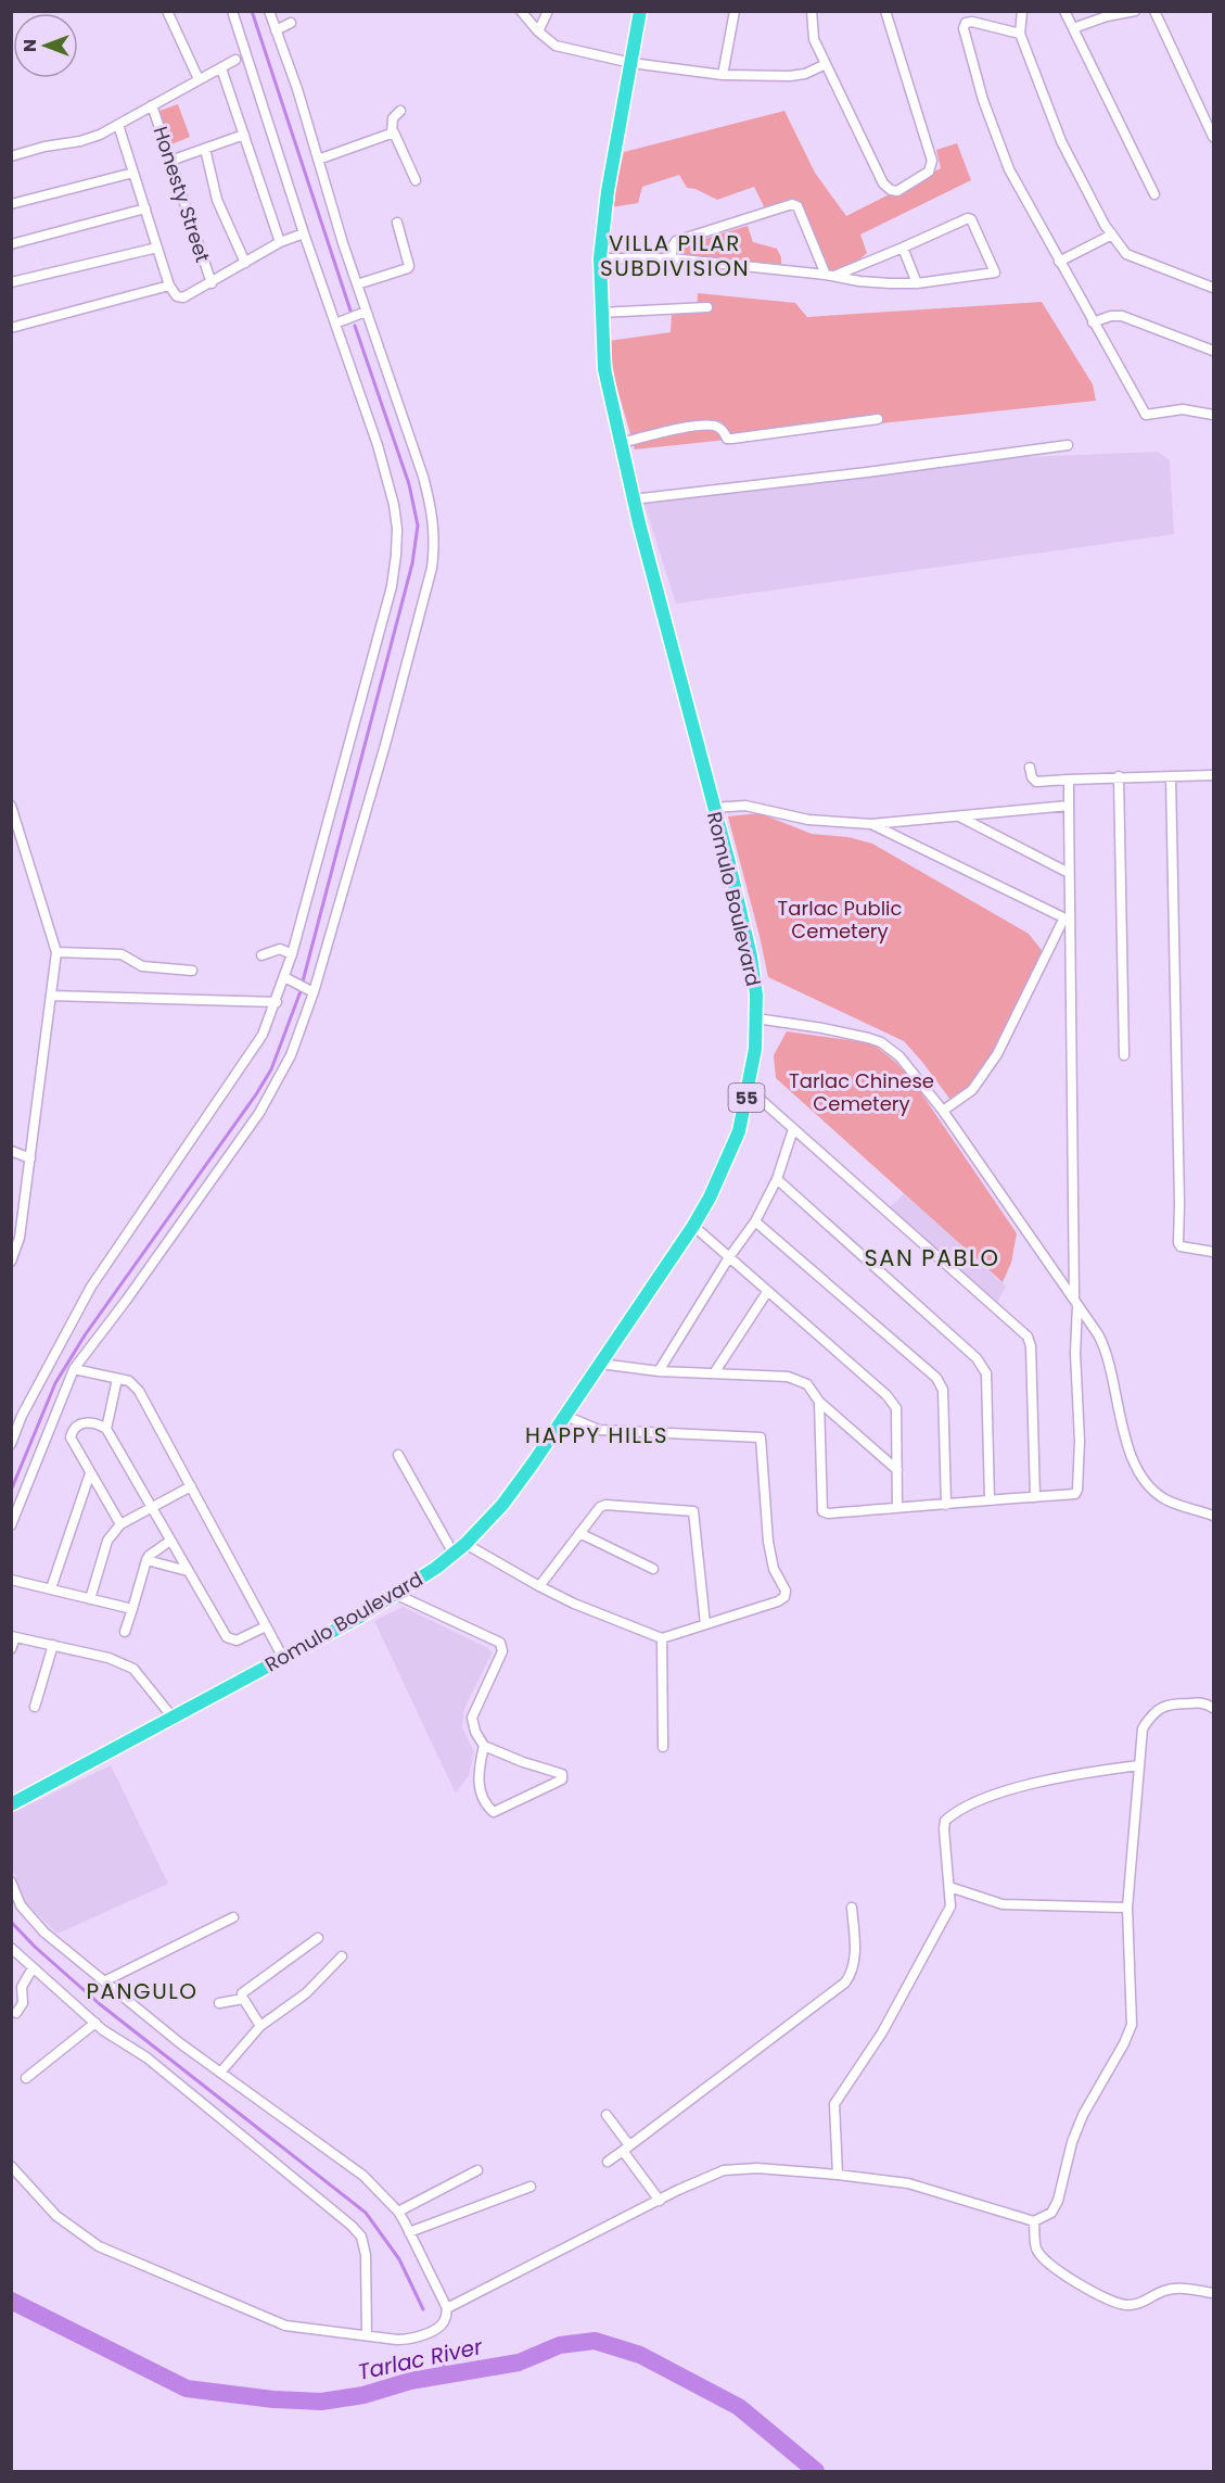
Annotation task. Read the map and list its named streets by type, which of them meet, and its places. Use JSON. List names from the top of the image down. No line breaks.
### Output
{"streets":{"highway":["Romulo Boulevard","55"],"street":["Honesty Street"]},"districts":["VILLA PILAR SUBDIVISION","SAN PABLO","HAPPY HILLS","PANGULO"],"water":["Tarlac River"],"parks":["Tarlac Public Cemetery","Tarlac Chinese Cemetery"],"north":"left"}
